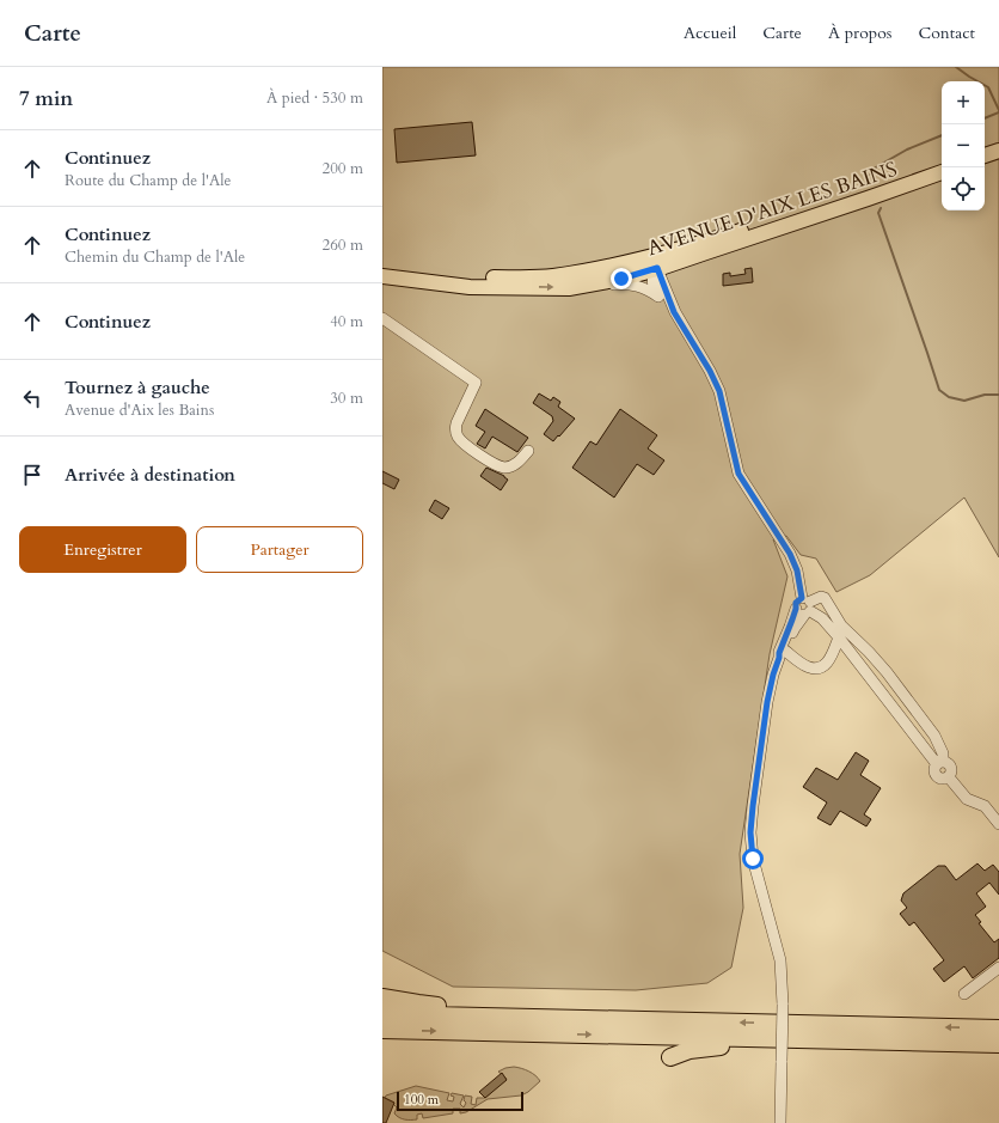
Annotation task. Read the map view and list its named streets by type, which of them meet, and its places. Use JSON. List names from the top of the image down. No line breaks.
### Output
{"streets":{"main road":["AVENUE D'AIX LES BAINS"]},"scale_bar":"100 m","page":{"header":"Carte","nav":["Accueil","Carte","À propos","Contact"],"heading":["7 min","À pied · 530 m"],"map_buttons":["+","−"],"list":[["Continuez","Route du Champ de l'Ale","200 m"],["Continuez","Chemin du Champ de l'Ale","260 m"],["Continuez","40 m"],["Tournez à gauche","Avenue d'Aix les Bains","30 m"],"Arrivée à destination"],"buttons":["Enregistrer","Partager"],"scale":"100 m"}}
